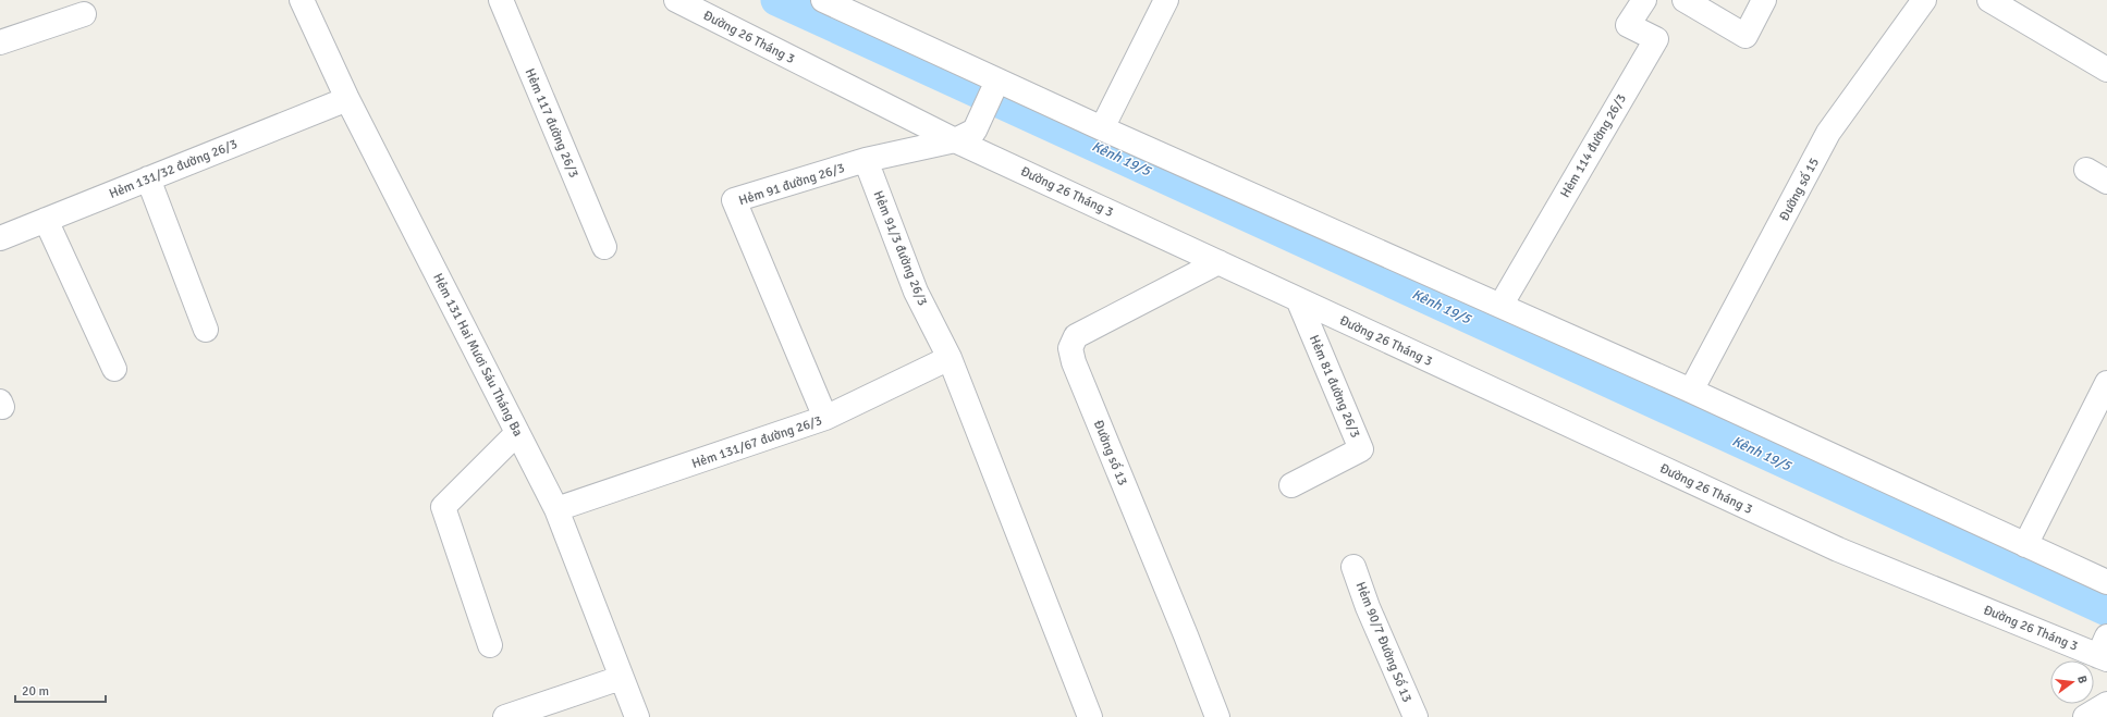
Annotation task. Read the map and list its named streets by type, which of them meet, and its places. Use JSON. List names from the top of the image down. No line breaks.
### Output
{"streets":{"street":["Đường 26 Tháng 3","Hẻm 117 đường 26/3","Hẻm 114 đường 26/3","Hẻm 131/32 đường 26/3","Hẻm 91 đường 26/3","Đường số 15","Hẻm 91/3 đường 26/3","Hẻm 131 Hai Mươi Sáu Tháng Ba","Hẻm 81 đường 26/3","Hẻm 131/67 đường 26/3","Đường số 13","Hẻm 90/7 Đường Số 13"]},"crossings":[["Đường 26 Tháng 3","Hẻm 91 đường 26/3"],["Đường 26 Tháng 3","Hẻm 81 đường 26/3"],["Đường 26 Tháng 3","Đường số 13"],["Hẻm 131/32 đường 26/3","Hẻm 131 Hai Mươi Sáu Tháng Ba"],["Hẻm 91 đường 26/3","Hẻm 91/3 đường 26/3"],["Hẻm 91 đường 26/3","Hẻm 131/67 đường 26/3"],["Hẻm 91/3 đường 26/3","Hẻm 131/67 đường 26/3"],["Hẻm 131 Hai Mươi Sáu Tháng Ba","Hẻm 131/67 đường 26/3"]],"water":["Kênh 19/5"],"scale_bar":"20 m","north":"right"}
